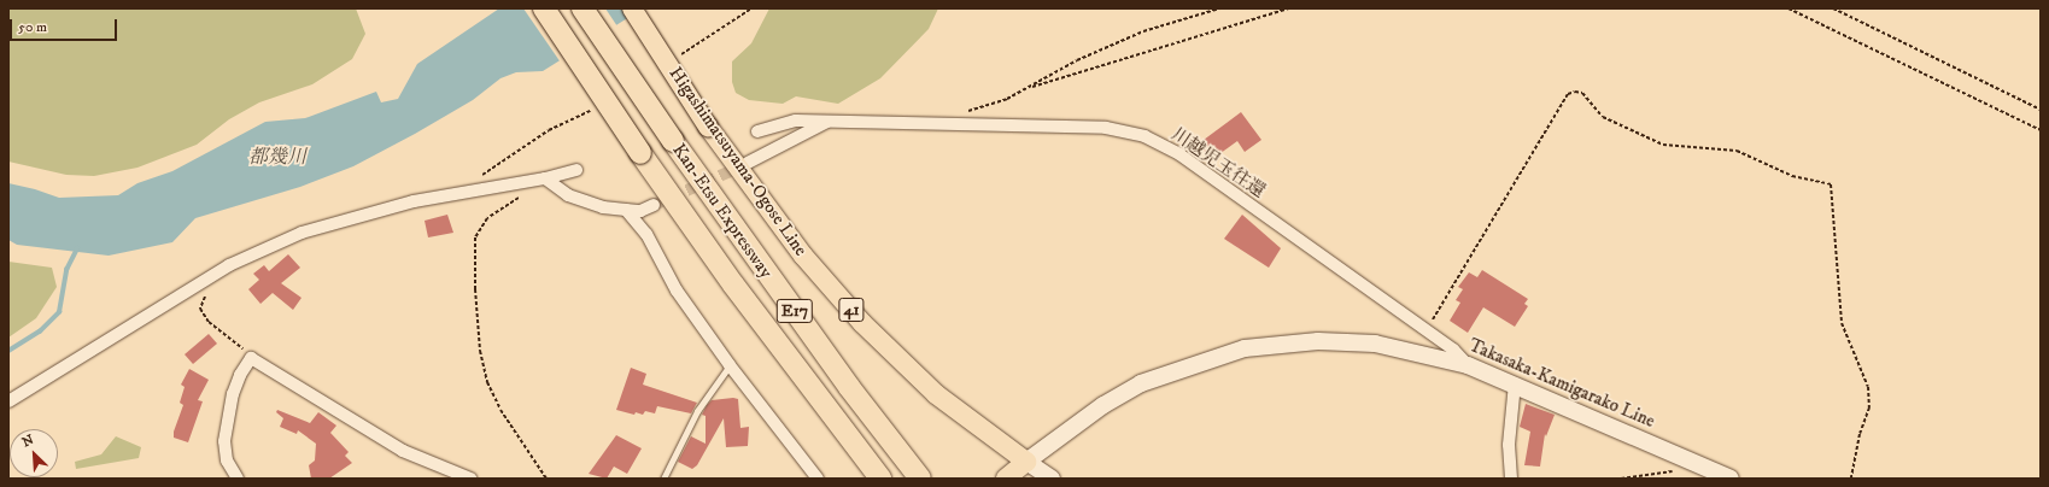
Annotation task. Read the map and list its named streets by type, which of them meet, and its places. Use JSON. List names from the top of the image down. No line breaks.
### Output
{"streets":{"highway":["Kan-Etsu Expressway","E17"],"main road":["Higashimatsuyama-Ogose Line","41","Takasaka-Kamigarako Line"],"street":["川越児玉往還"]},"crossings":[["Higashimatsuyama-Ogose Line","Takasaka-Kamigarako Line"],["川越児玉往還","Takasaka-Kamigarako Line"]],"water":["都幾川"],"scale_bar":"50 m","north":"top left"}
